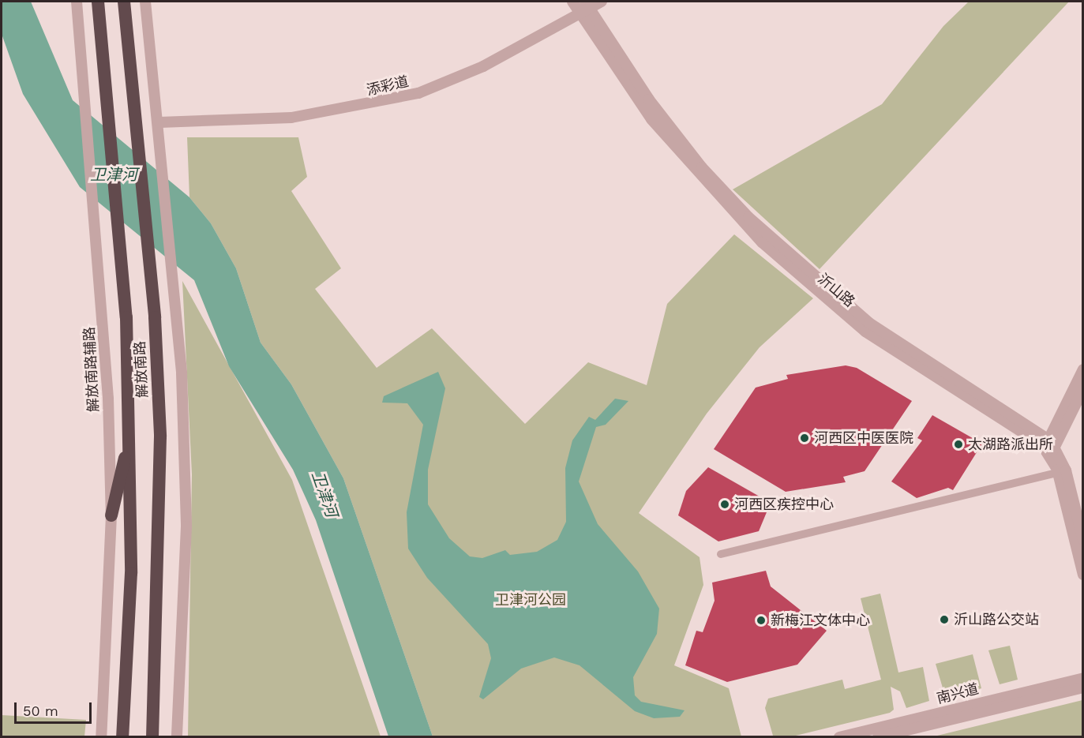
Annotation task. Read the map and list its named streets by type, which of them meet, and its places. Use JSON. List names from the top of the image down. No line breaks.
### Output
{"streets":{"highway":["解放南路"],"street":["添彩道","沂山路","解放南路辅路","南兴道"]},"crossings":[["添彩道","沂山路"]],"water":["卫津河"],"parks":["卫津河公园"],"places":["河西区中医医院","太湖路派出所","河西区疾控中心","沂山路公交站","新梅江文体中心"],"scale_bar":"50 m"}
